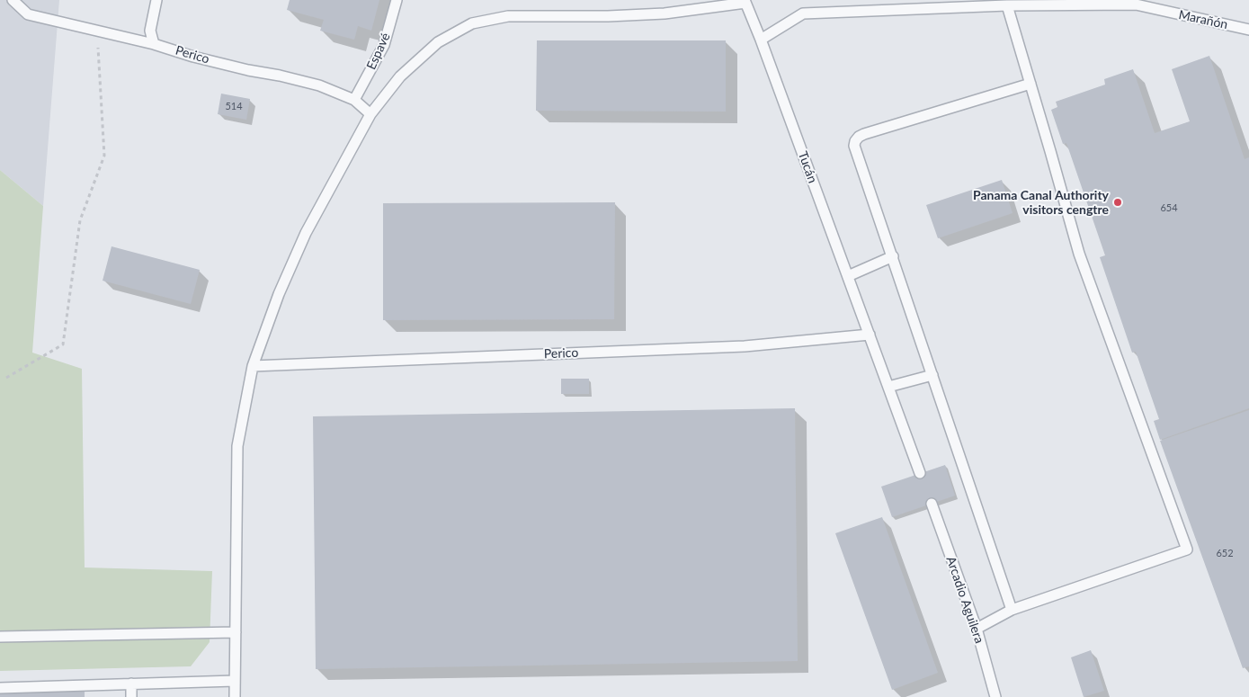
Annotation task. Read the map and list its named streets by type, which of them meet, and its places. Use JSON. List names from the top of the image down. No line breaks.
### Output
{"streets":{"lane":["Marañón","Espavé","Perico","Tucán","Arcadio Aguilera"]},"crossings":[["Marañón","Tucán"],["Espavé","Perico"],["Perico","Tucán"]],"places":["Panama Canal Authority visitors cengtre"],"house_numbers":["514","654","652"]}
